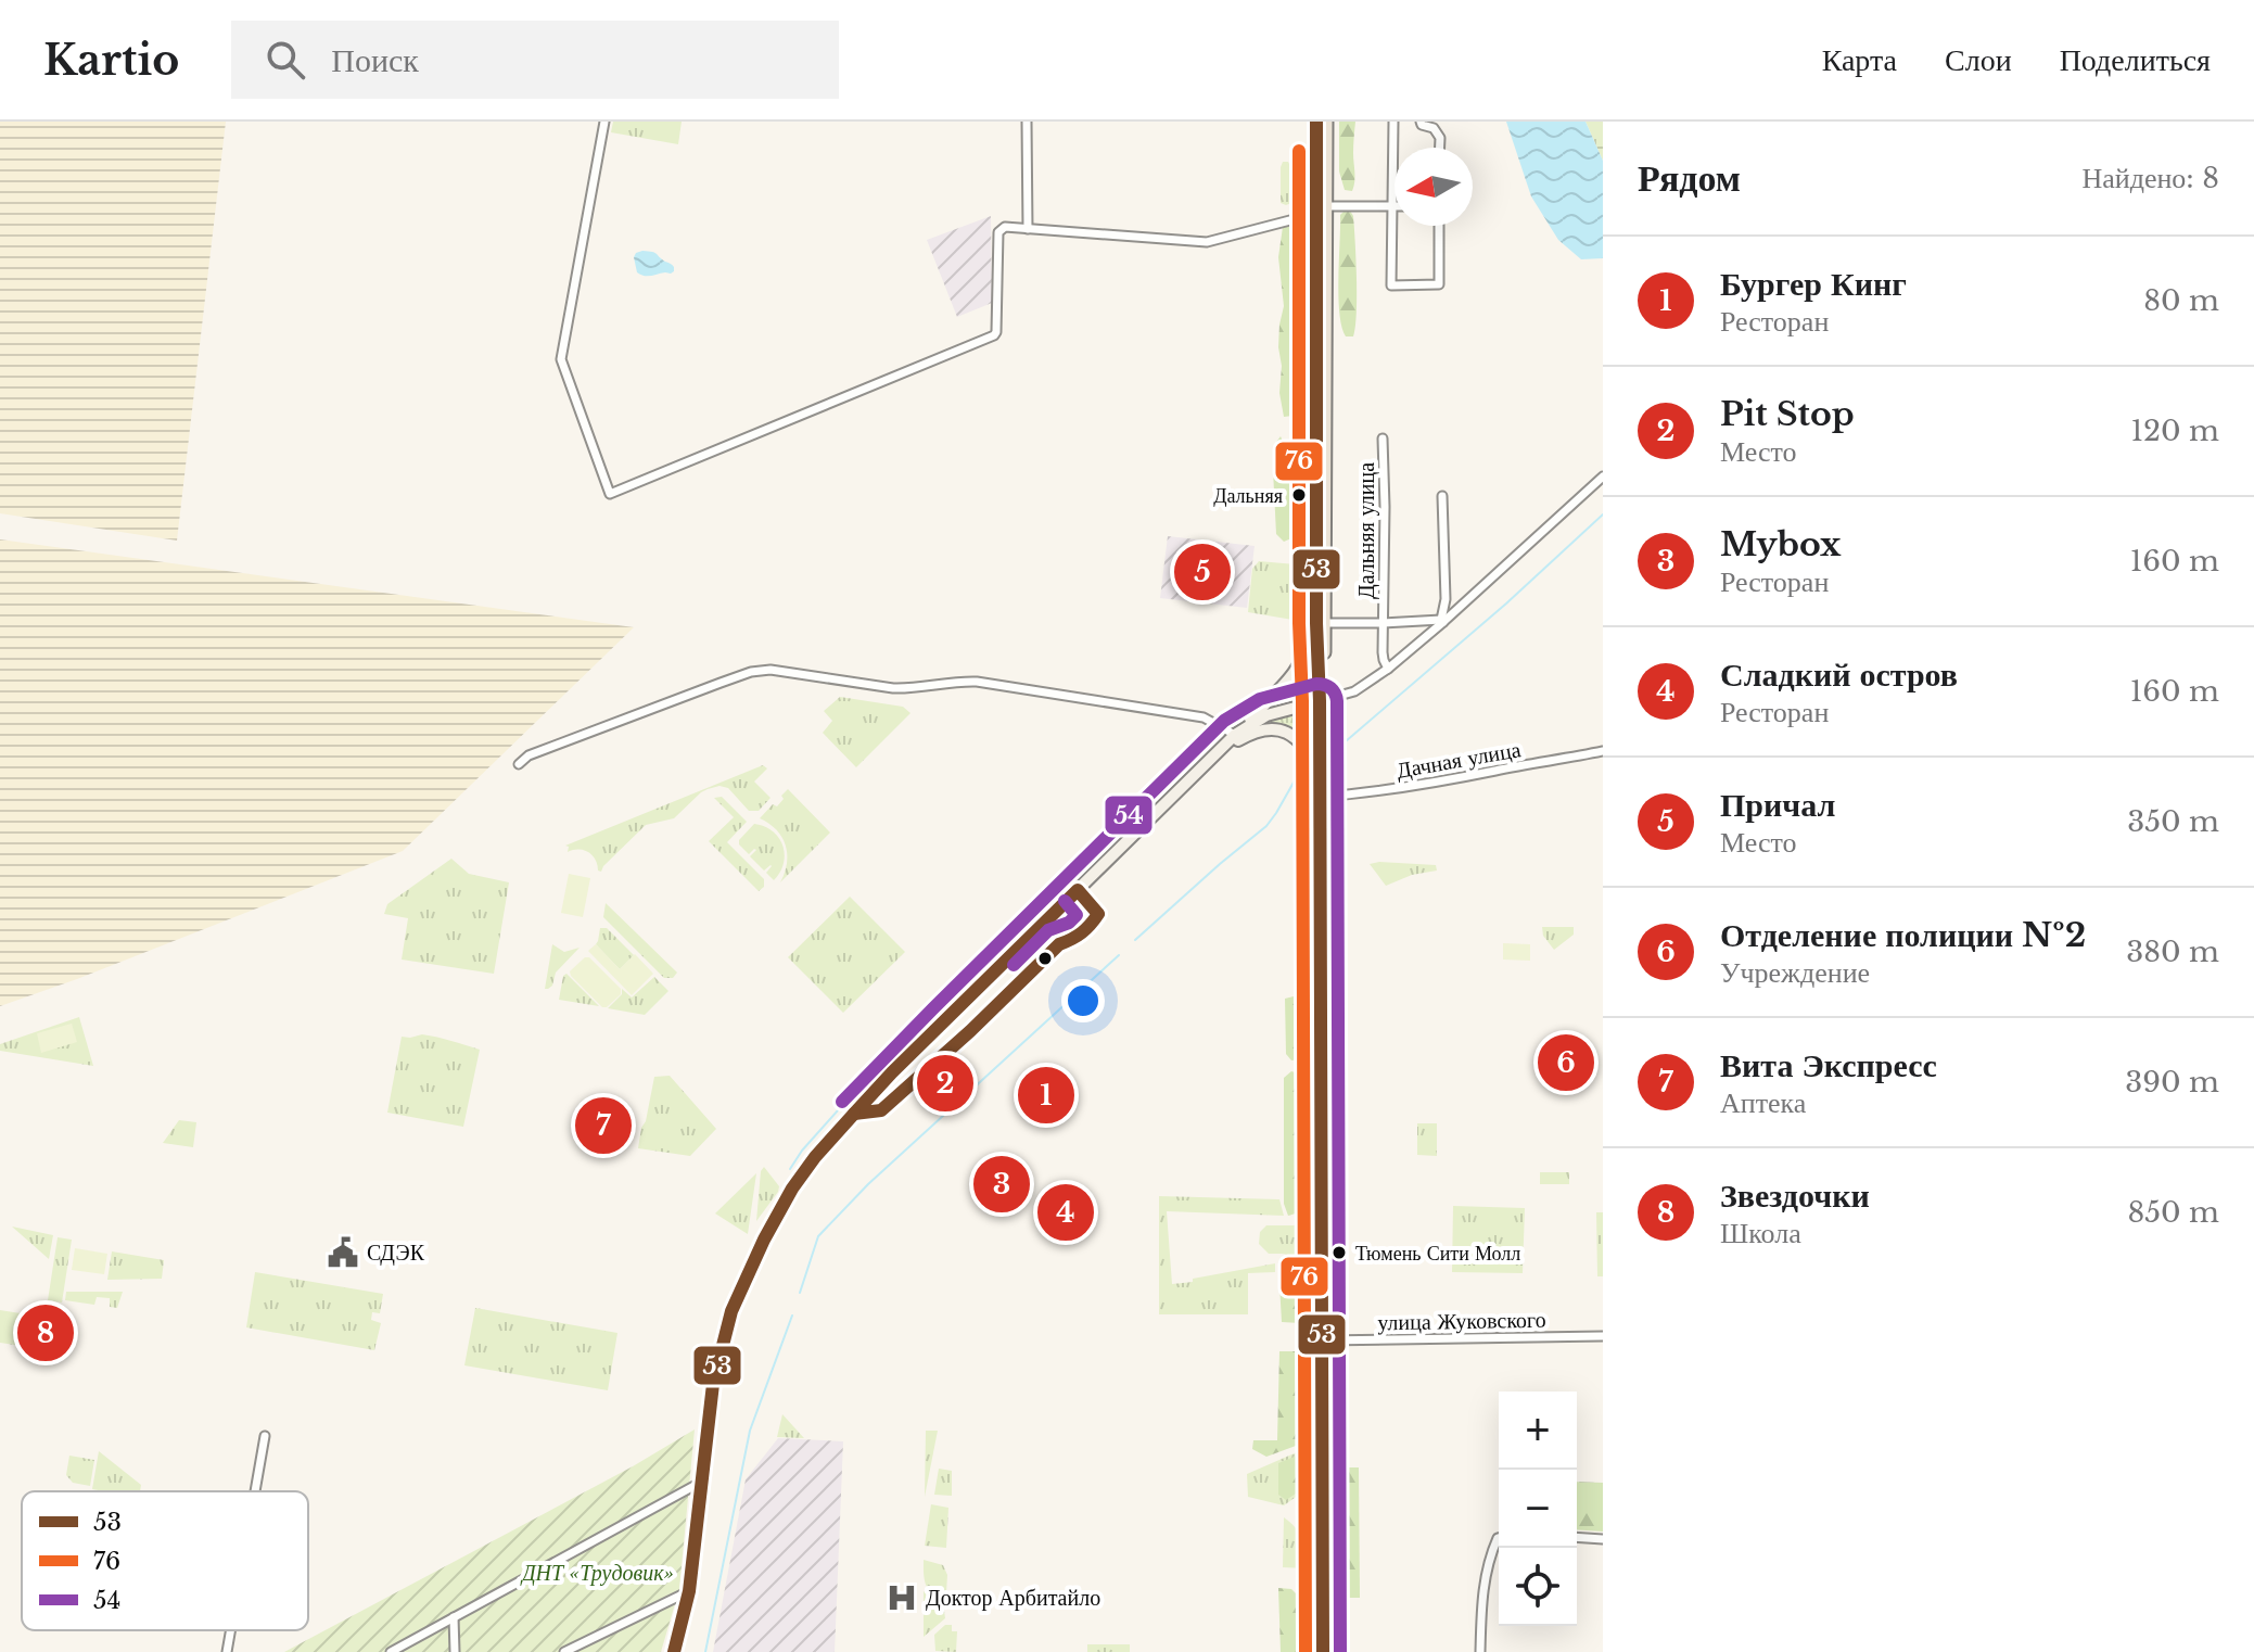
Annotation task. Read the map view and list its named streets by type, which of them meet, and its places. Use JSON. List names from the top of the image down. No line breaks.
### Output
{"streets":{"street":["Дальняя улица","Дачная улица","улица Жуковского"]},"parks":["ДНТ «Трудовик»"],"places":{"other":["Дальняя","Тюмень Сити Молл"],"public building":["СДЭК"],"hospital":["Доктор Арбитайло"]},"lines":["transit line 53","transit line 76","transit line 54"],"legend":["53","76","54"],"north":"left","page":{"header":"Kartio","search":"Поиск","nav":["Карта","Слои","Поделиться"],"heading":["Рядом","Найдено: 8"],"list":[{"mark":"1","name":"Бургер Кинг","note":"Ресторан","value":"80 m"},{"mark":"2","name":"Pit Stop","note":"Место","value":"120 m"},{"mark":"3","name":"Mybox","note":"Ресторан","value":"160 m"},{"mark":"4","name":"Сладкий остров","note":"Ресторан","value":"160 m"},{"mark":"5","name":"Причал","note":"Место","value":"350 m"},{"mark":"6","name":"Отделение полиции №2","note":"Учреждение","value":"380 m"},{"mark":"7","name":"Вита Экспресс","note":"Аптека","value":"390 m"},{"mark":"8","name":"Звездочки","note":"Школа","value":"850 m"}],"pins":["5","6","2","1","7","3","4","8"],"map_buttons":["+","−"]}}
